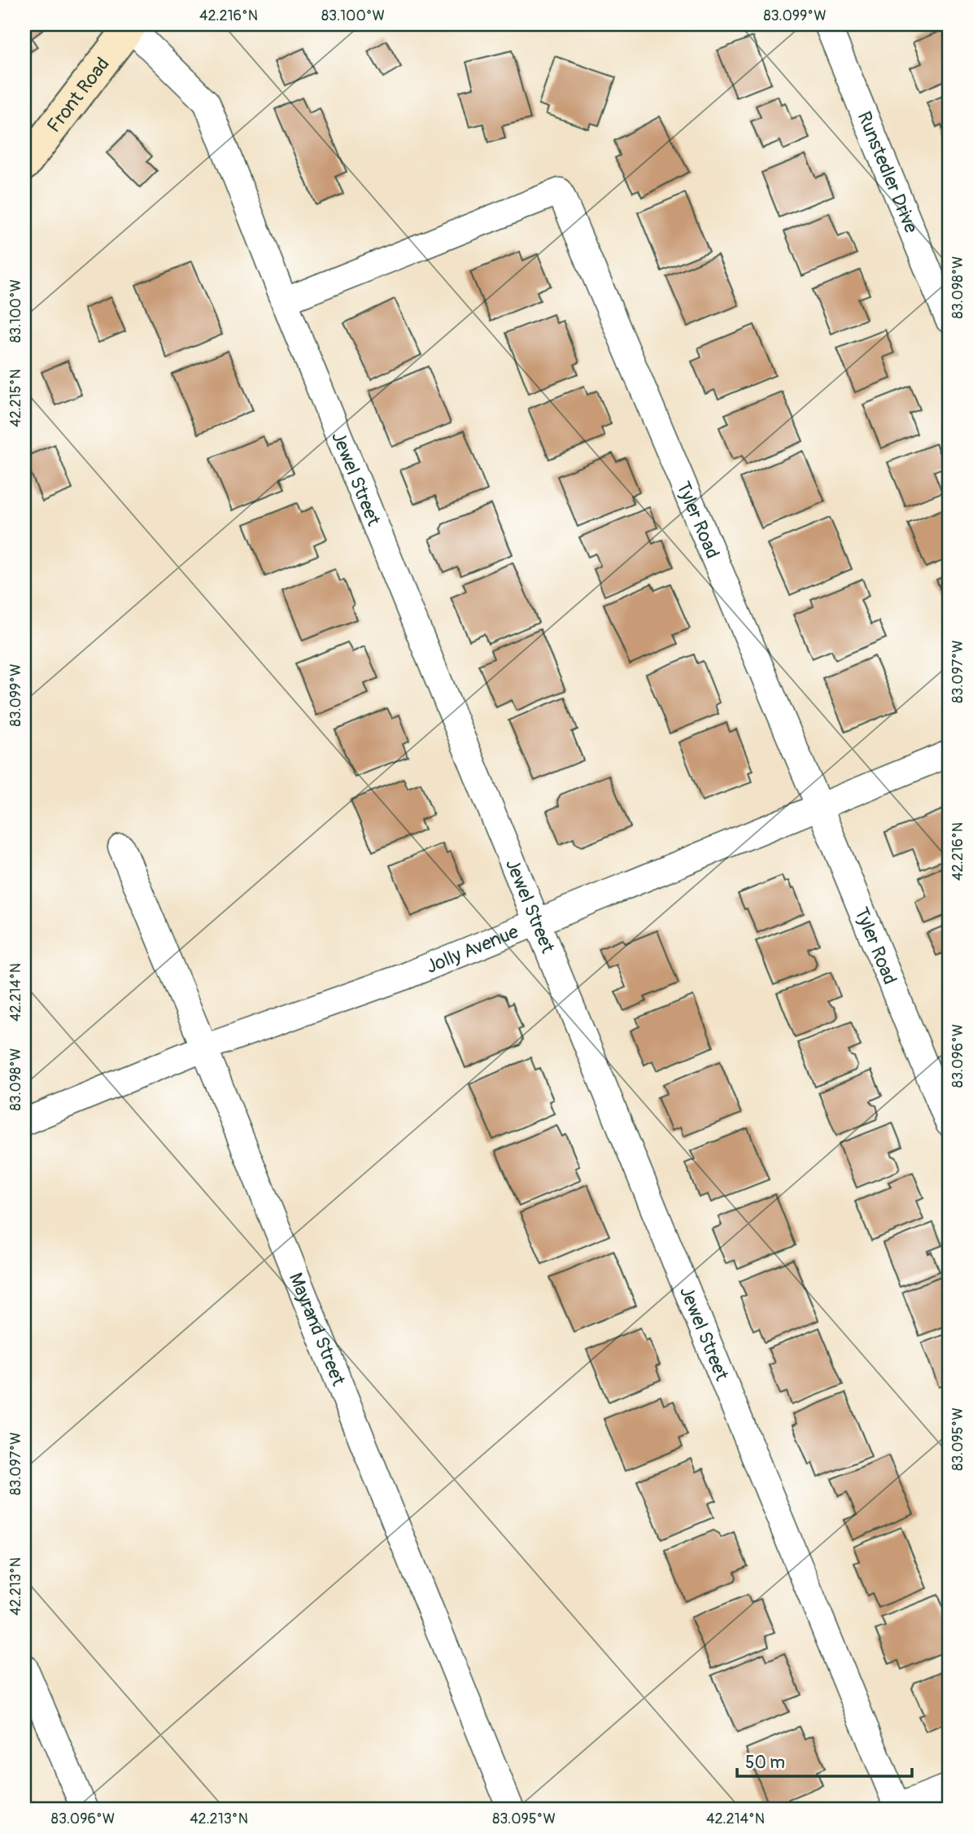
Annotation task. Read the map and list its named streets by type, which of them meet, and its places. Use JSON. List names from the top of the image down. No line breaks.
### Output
{"streets":{"main road":["Front Road"],"street":["Runstedler Drive","Jewel Street","Tyler Road","Jolly Avenue","Mayrand Street"]},"crossings":[["Front Road","Jewel Street"],["Jewel Street","Tyler Road"],["Jewel Street","Jolly Avenue"],["Tyler Road","Jolly Avenue"],["Jolly Avenue","Mayrand Street"]],"scale_bar":"50 m","coordinates":["42.216°N","83.100°W","83.099°W","83.098°W","42.215°N","83.097°W","42.214°N","83.096°W","83.095°W","42.213°N"]}
